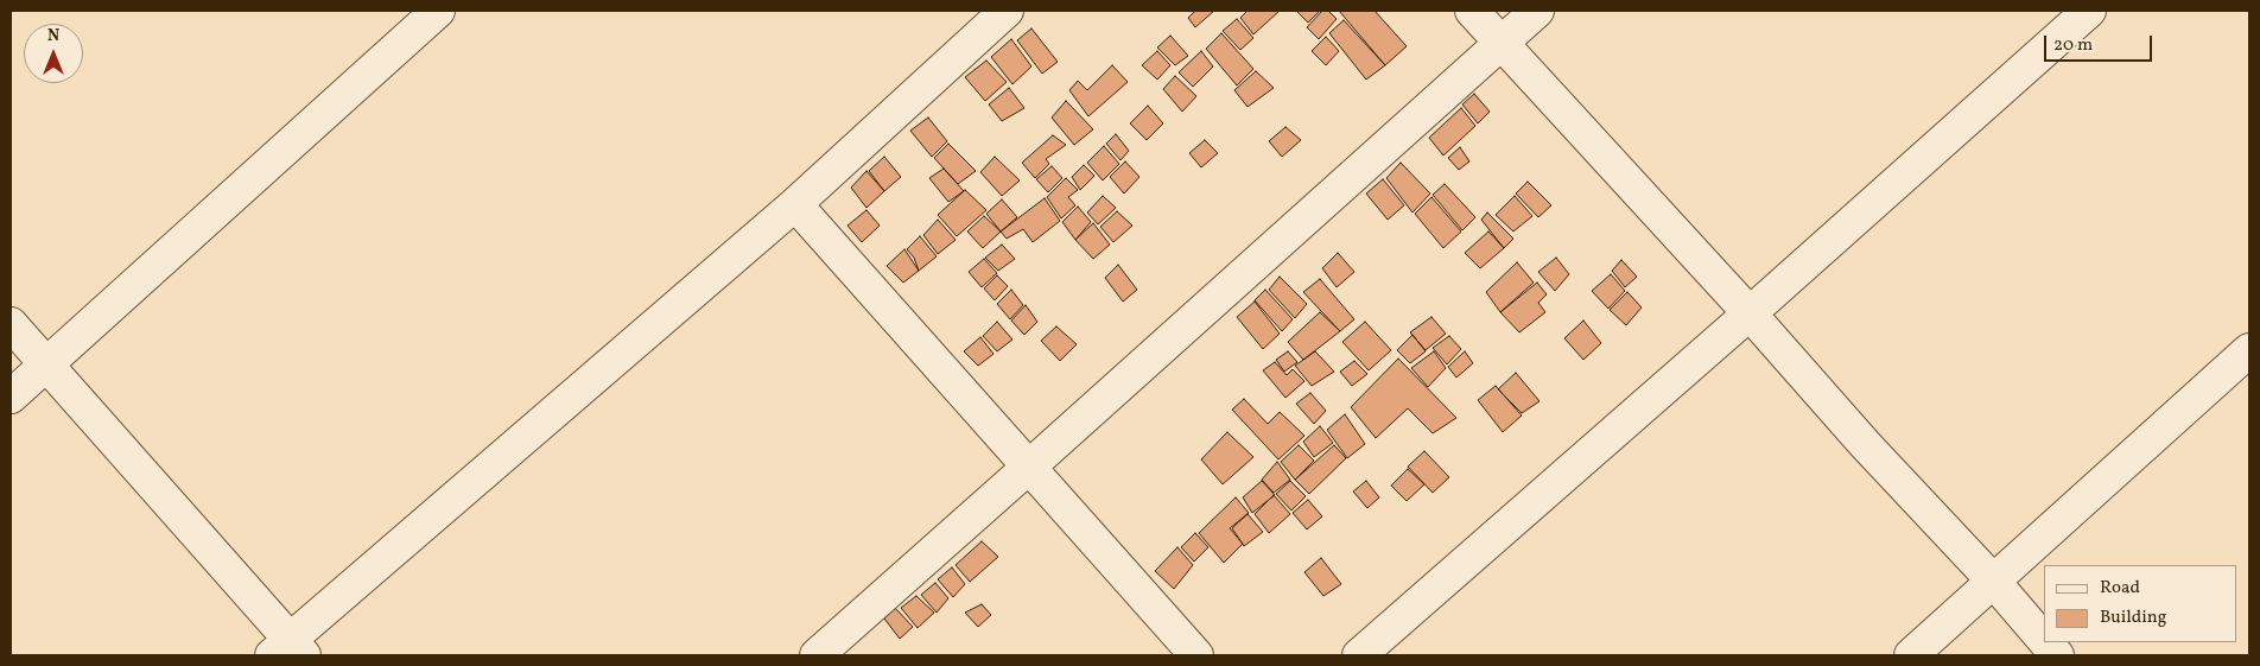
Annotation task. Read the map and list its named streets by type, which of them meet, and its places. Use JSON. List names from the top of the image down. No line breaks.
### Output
{"legend":["Road","Building"],"scale_bar":"20 m","north":"top"}
